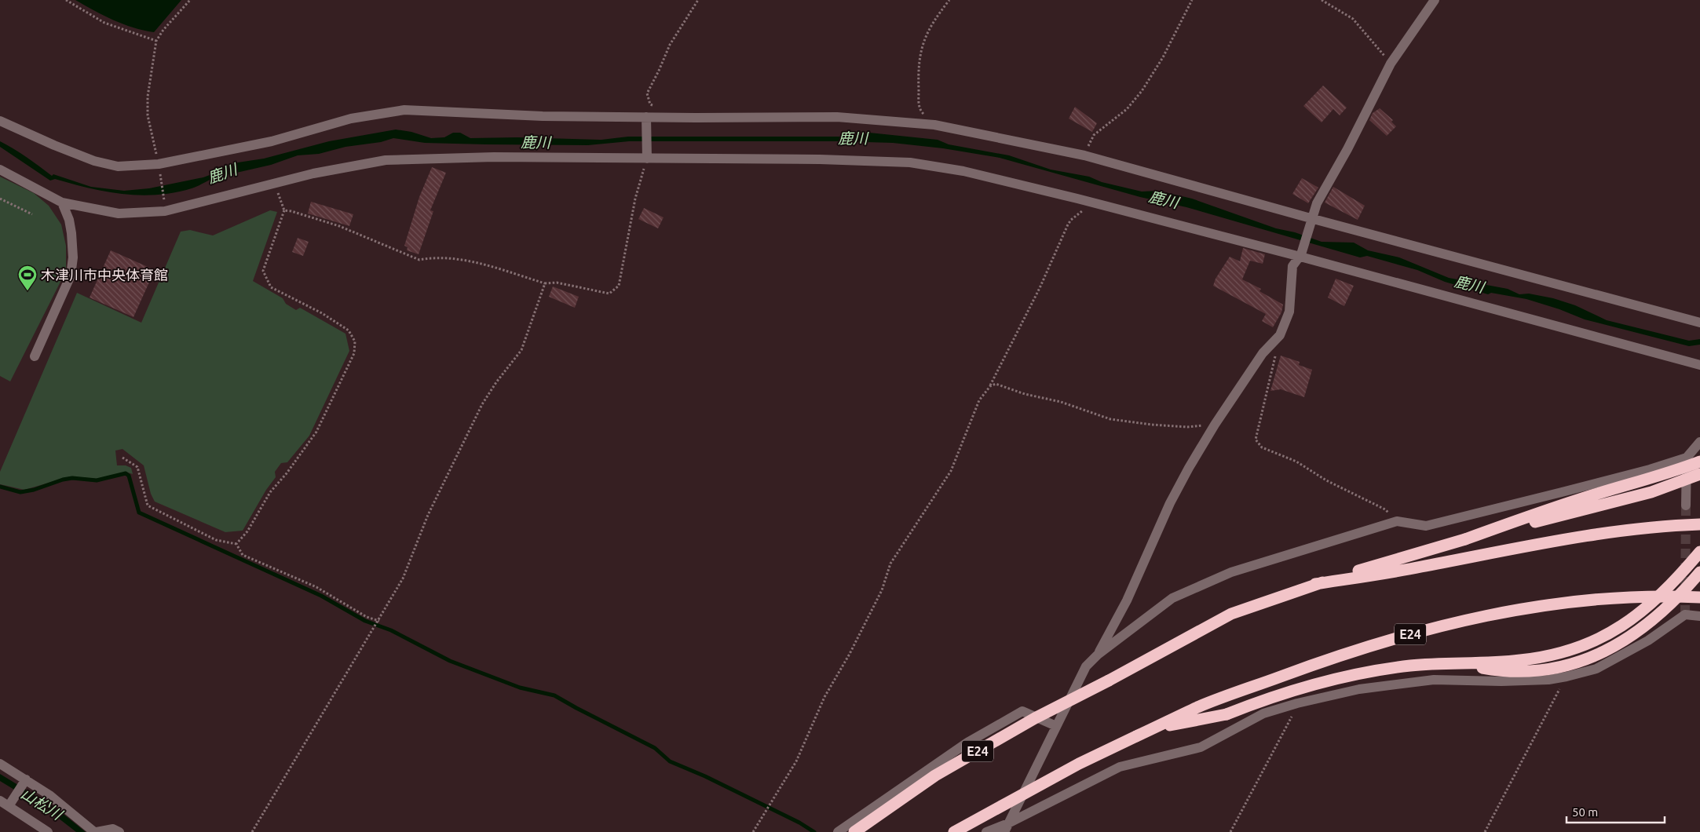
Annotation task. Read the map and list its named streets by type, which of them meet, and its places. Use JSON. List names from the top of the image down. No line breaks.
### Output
{"streets":{"highway":["E24"]},"water":["鹿川","山松川"],"places":{"sports":["木津川市中央体育館"]},"scale_bar":"50 m"}
